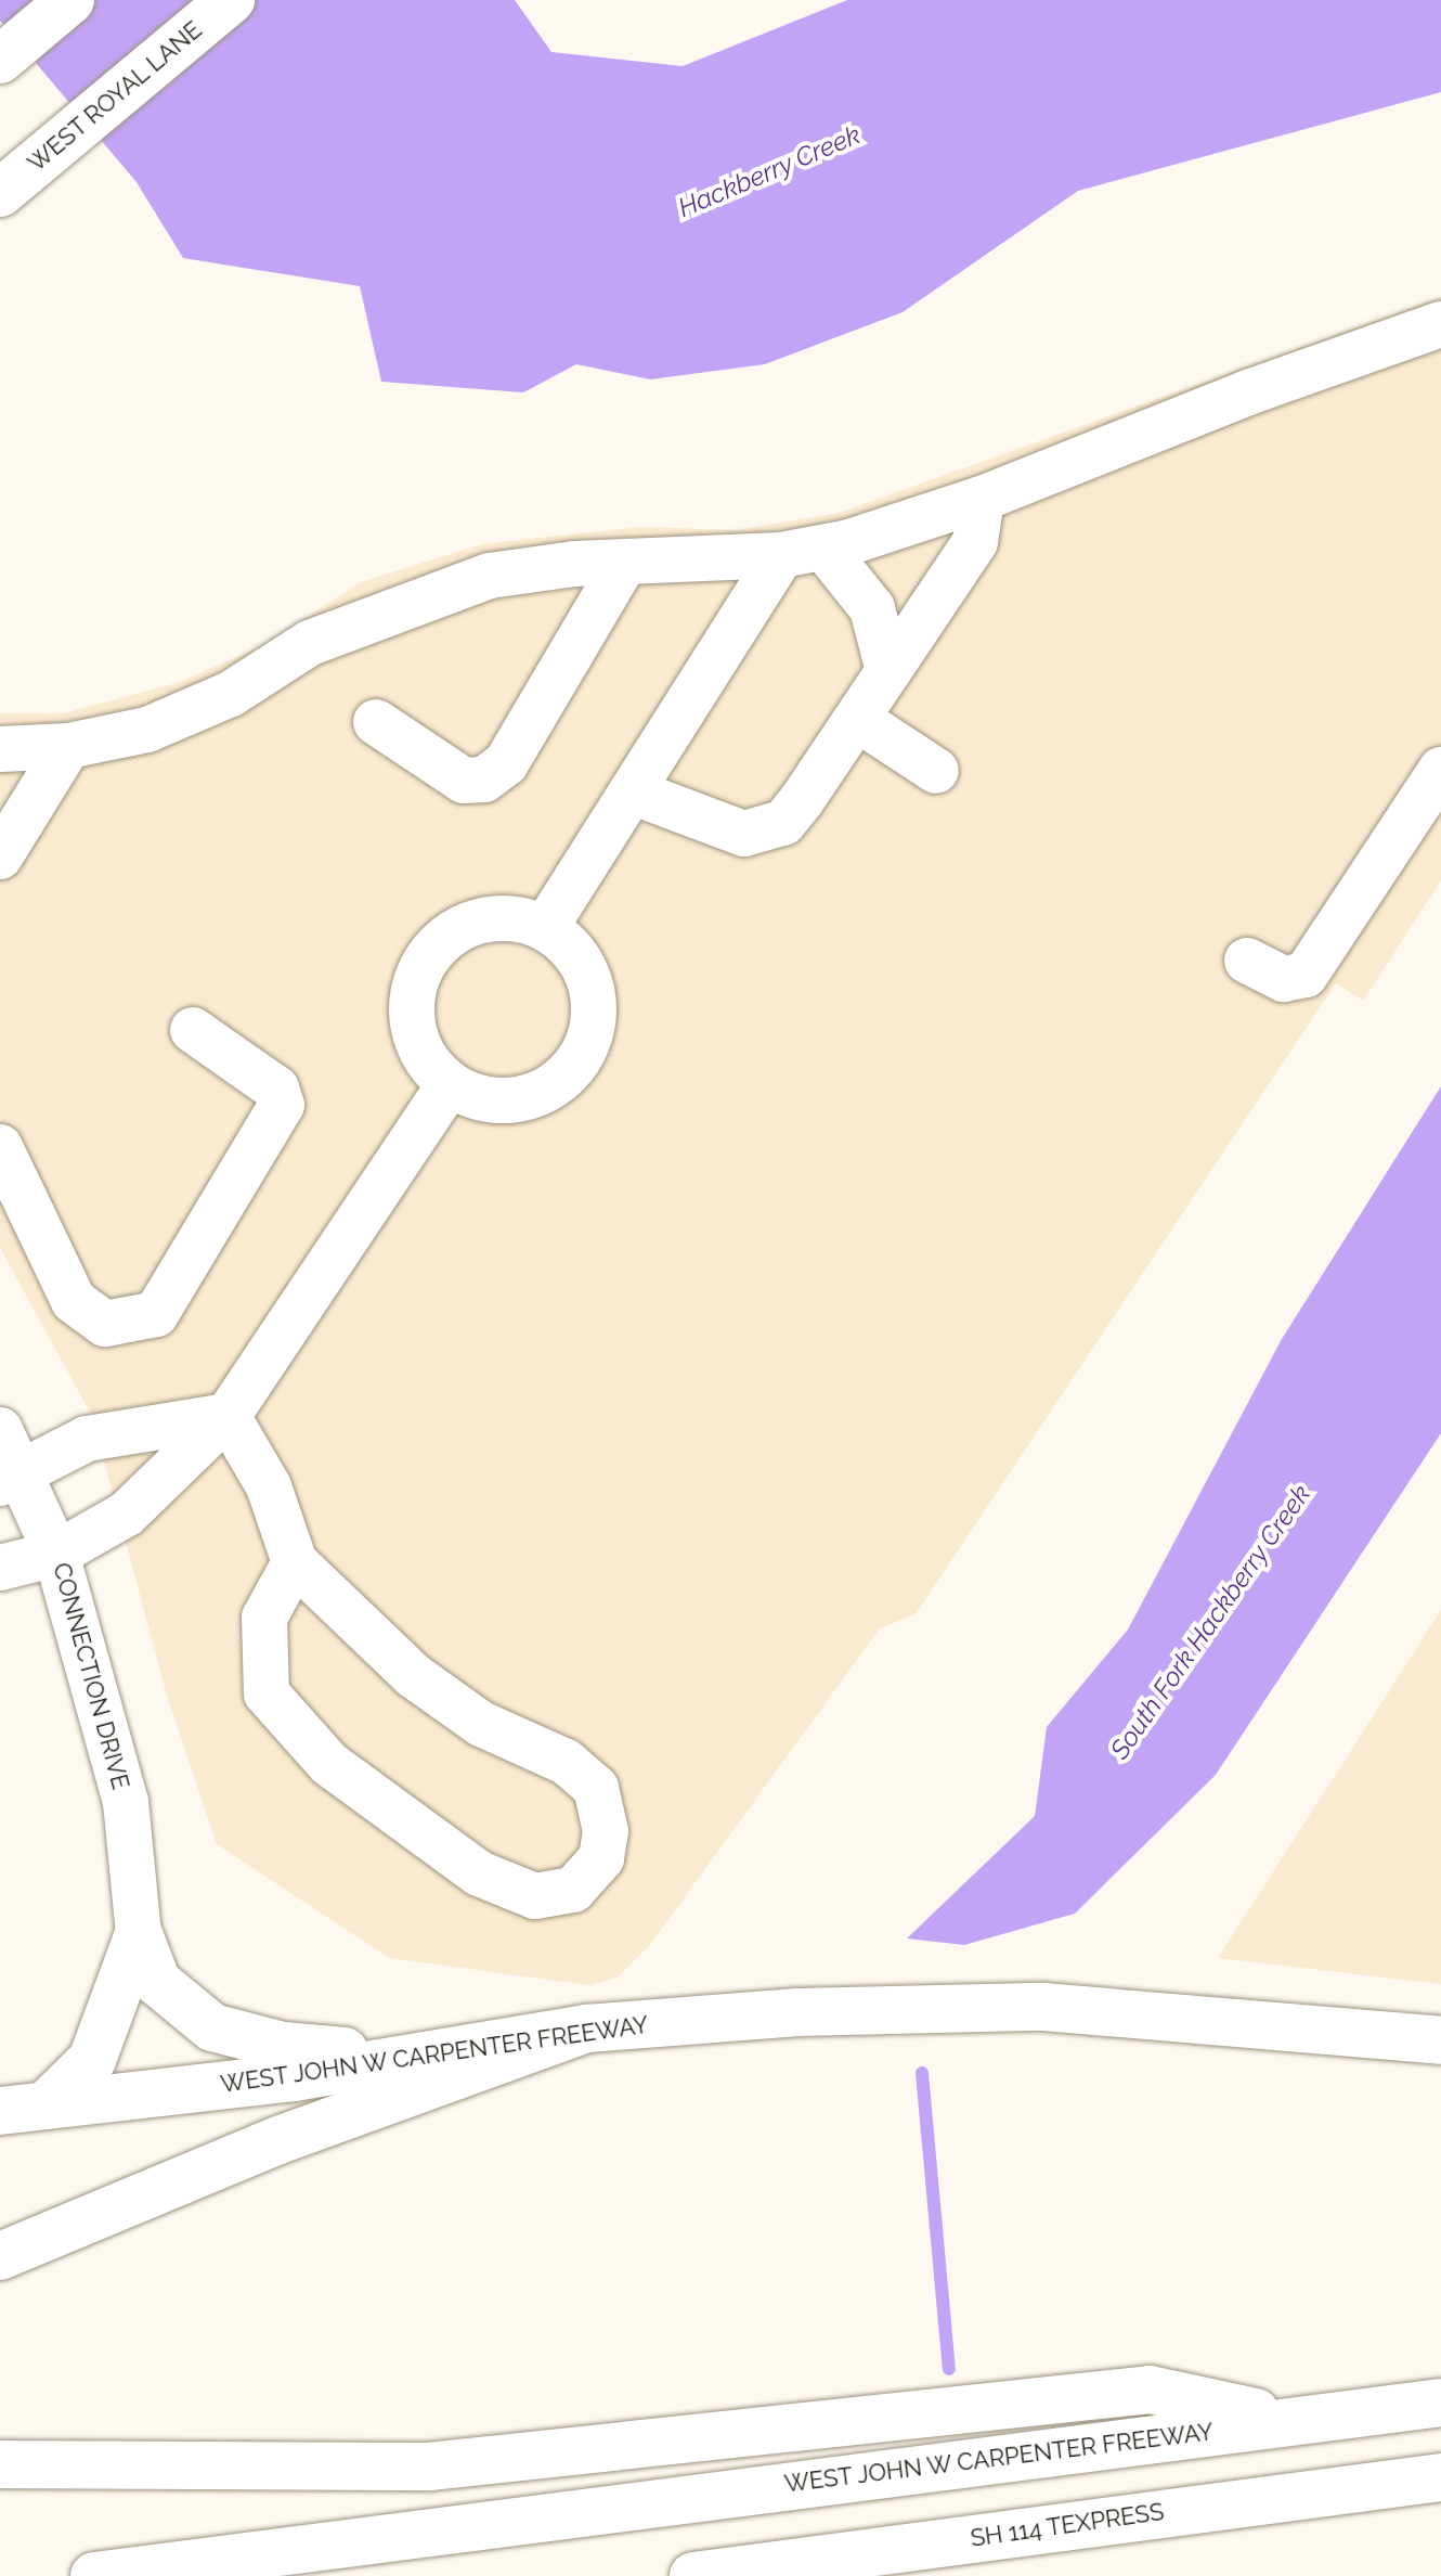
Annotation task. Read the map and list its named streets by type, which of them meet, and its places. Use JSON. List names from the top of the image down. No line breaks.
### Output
{"streets":{"main road":["WEST ROYAL LANE","WEST JOHN W CARPENTER FREEWAY","SH 114 TEXPRESS"],"street":["CONNECTION DRIVE"]},"water":["Hackberry Creek","South Fork Hackberry Creek"]}
